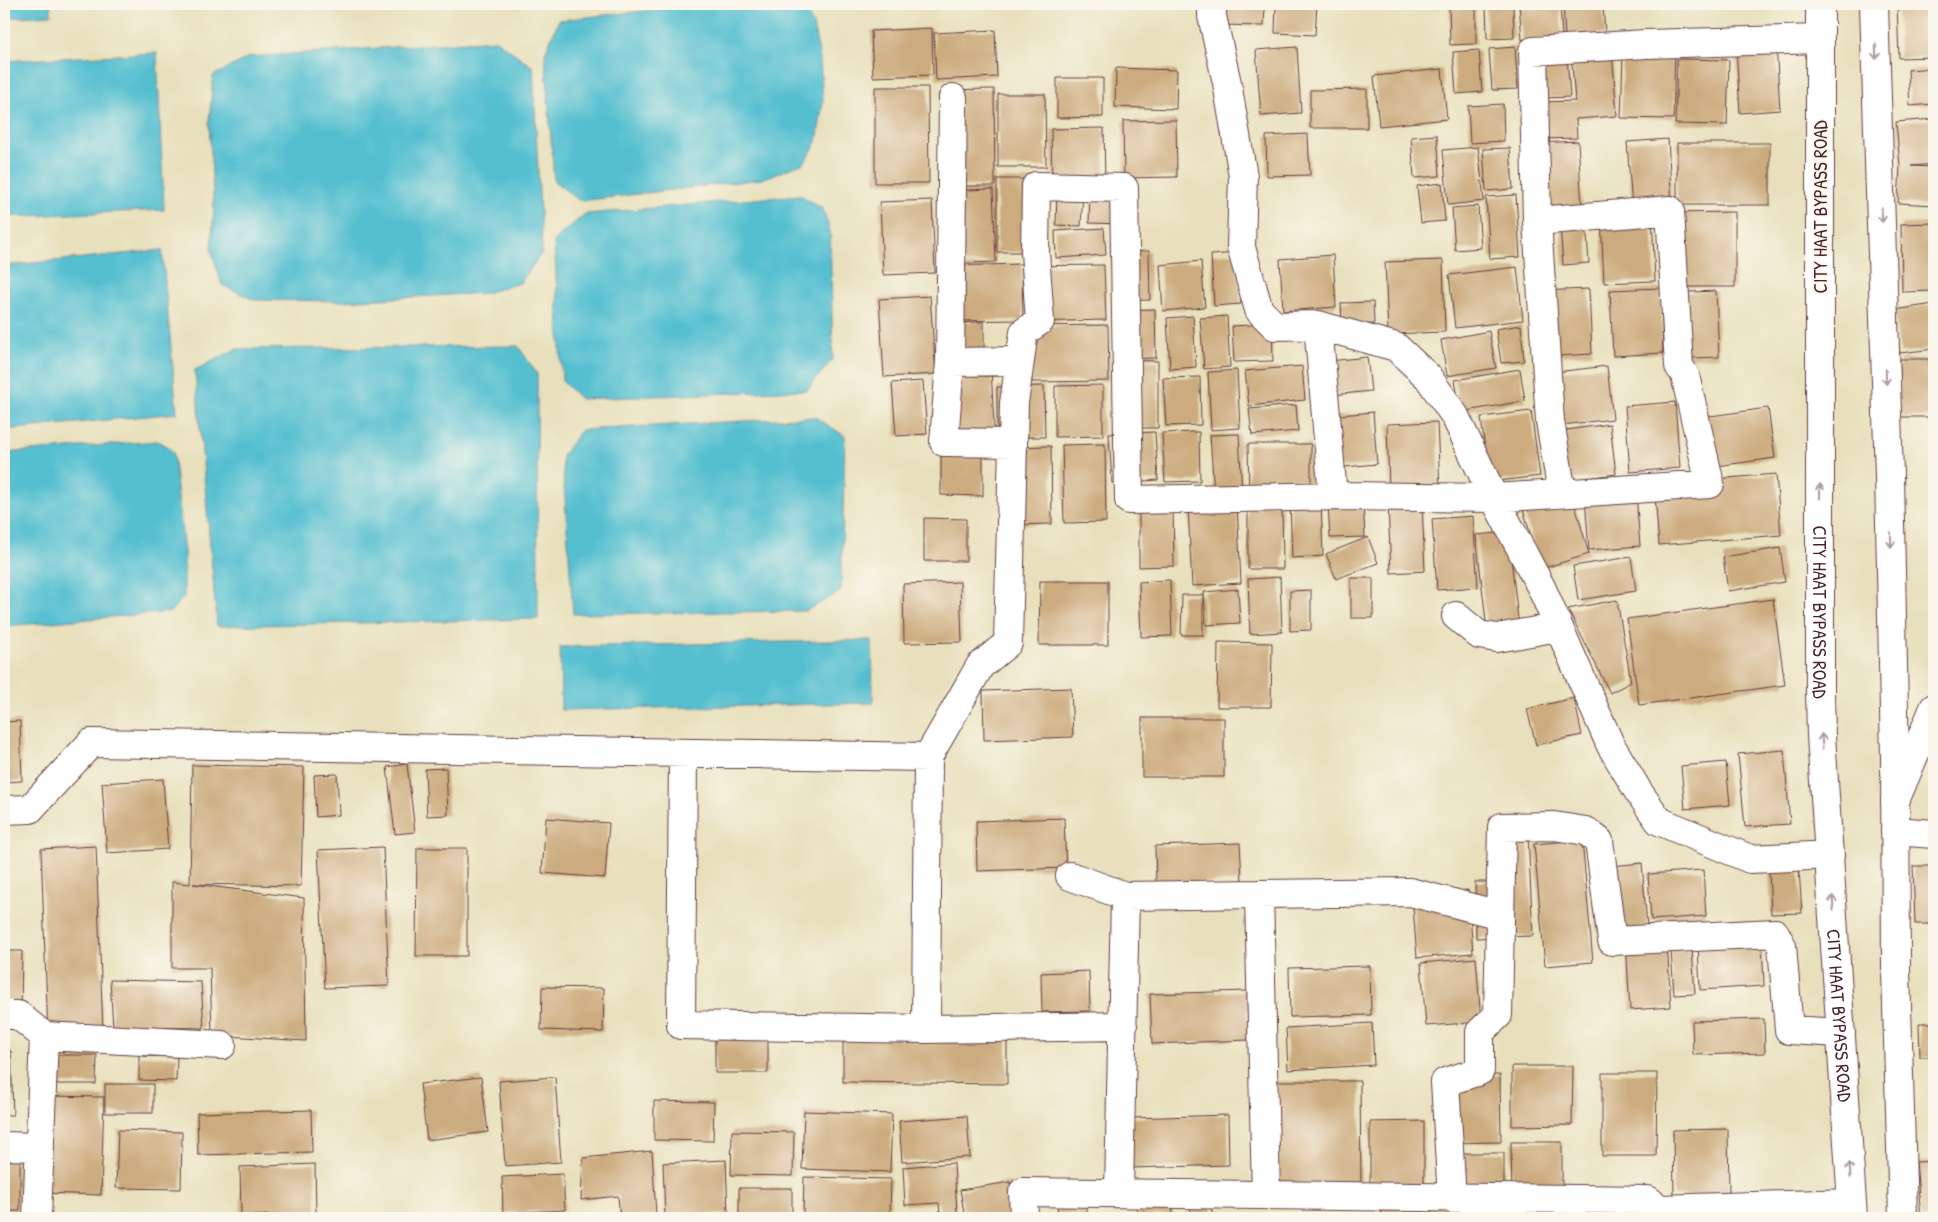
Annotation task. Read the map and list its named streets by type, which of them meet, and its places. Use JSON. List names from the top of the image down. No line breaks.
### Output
{"streets":{"street":["CITY HAAT BYPASS ROAD"]}}
